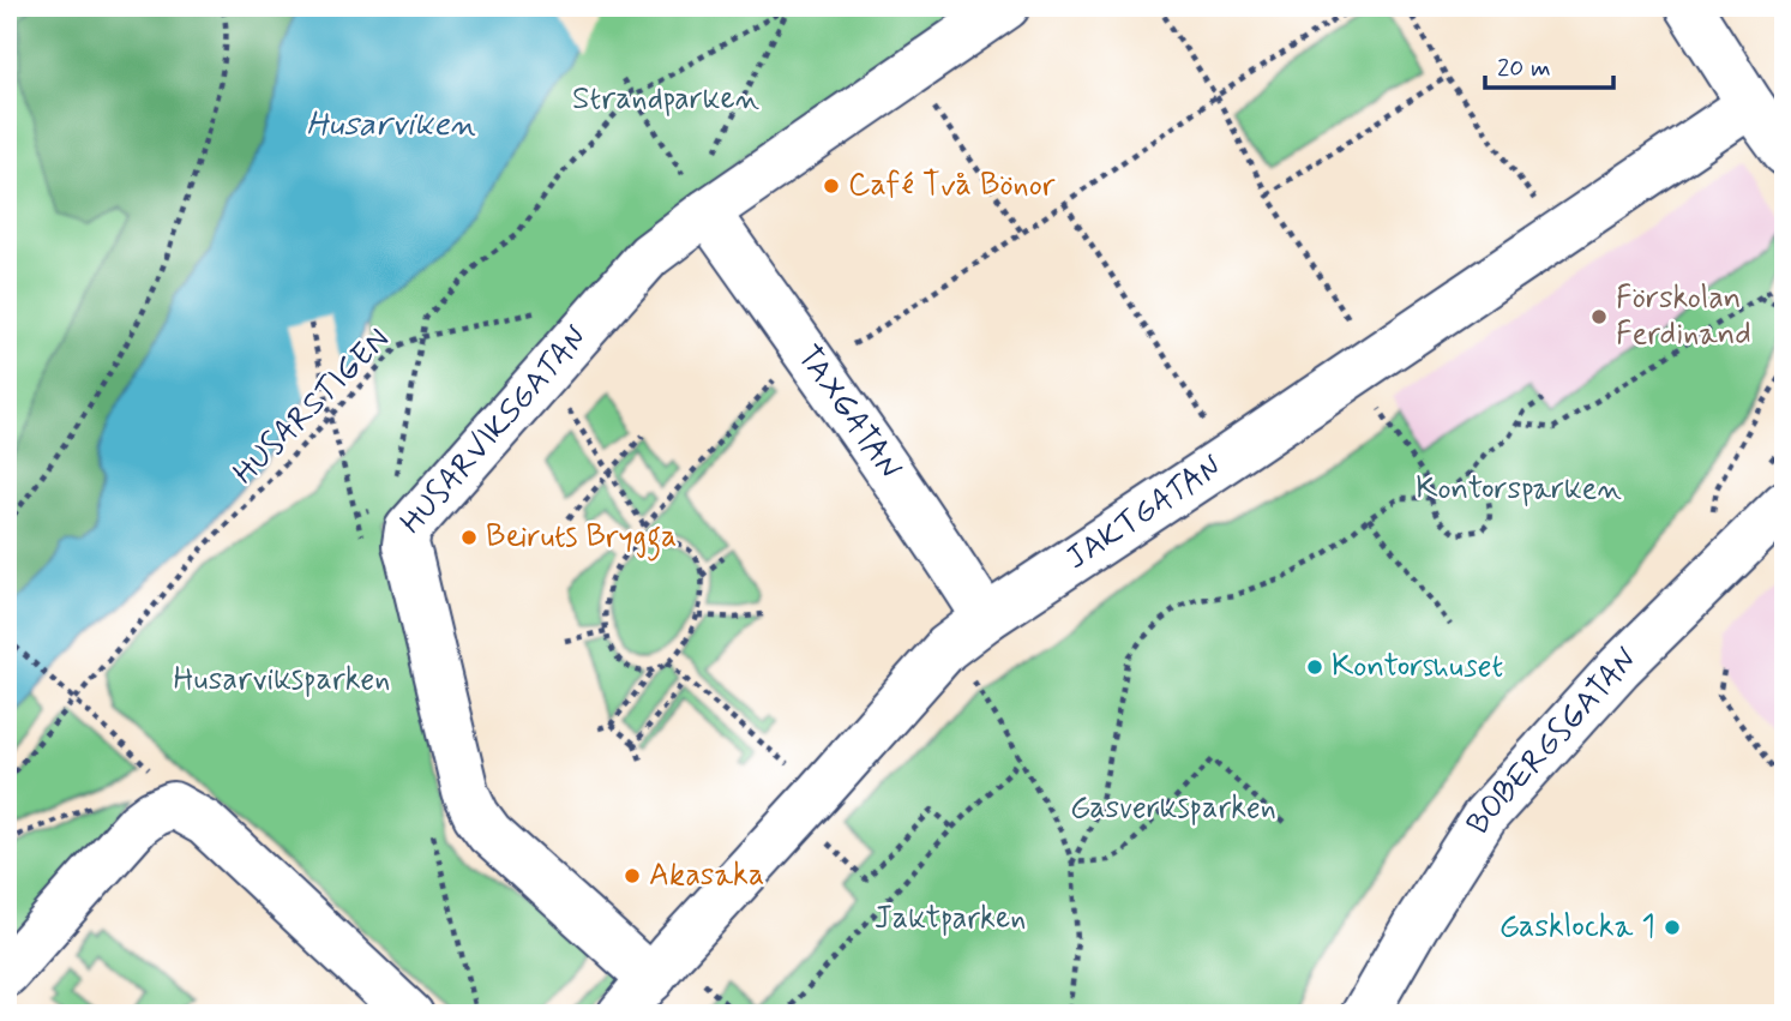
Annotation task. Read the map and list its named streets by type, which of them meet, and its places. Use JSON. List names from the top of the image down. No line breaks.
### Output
{"streets":{"street":["TAXGATAN","HUSARVIKSGATAN","JAKTGATAN","BOBERGSGATAN"],"path":["HUSARSTIGEN"]},"crossings":[["TAXGATAN","HUSARVIKSGATAN"],["TAXGATAN","JAKTGATAN"],["HUSARVIKSGATAN","JAKTGATAN"]],"water":["Husarviken"],"parks":["Strandparken","Kontorsparken","Husarviksparken","Gasverksparken","Jaktparken"],"places":["Café Två Bönor","Förskolan Ferdinand","Beiruts Brygga","Kontorshuset","Akasaka","Gasklocka 1"],"scale_bar":"20 m"}
